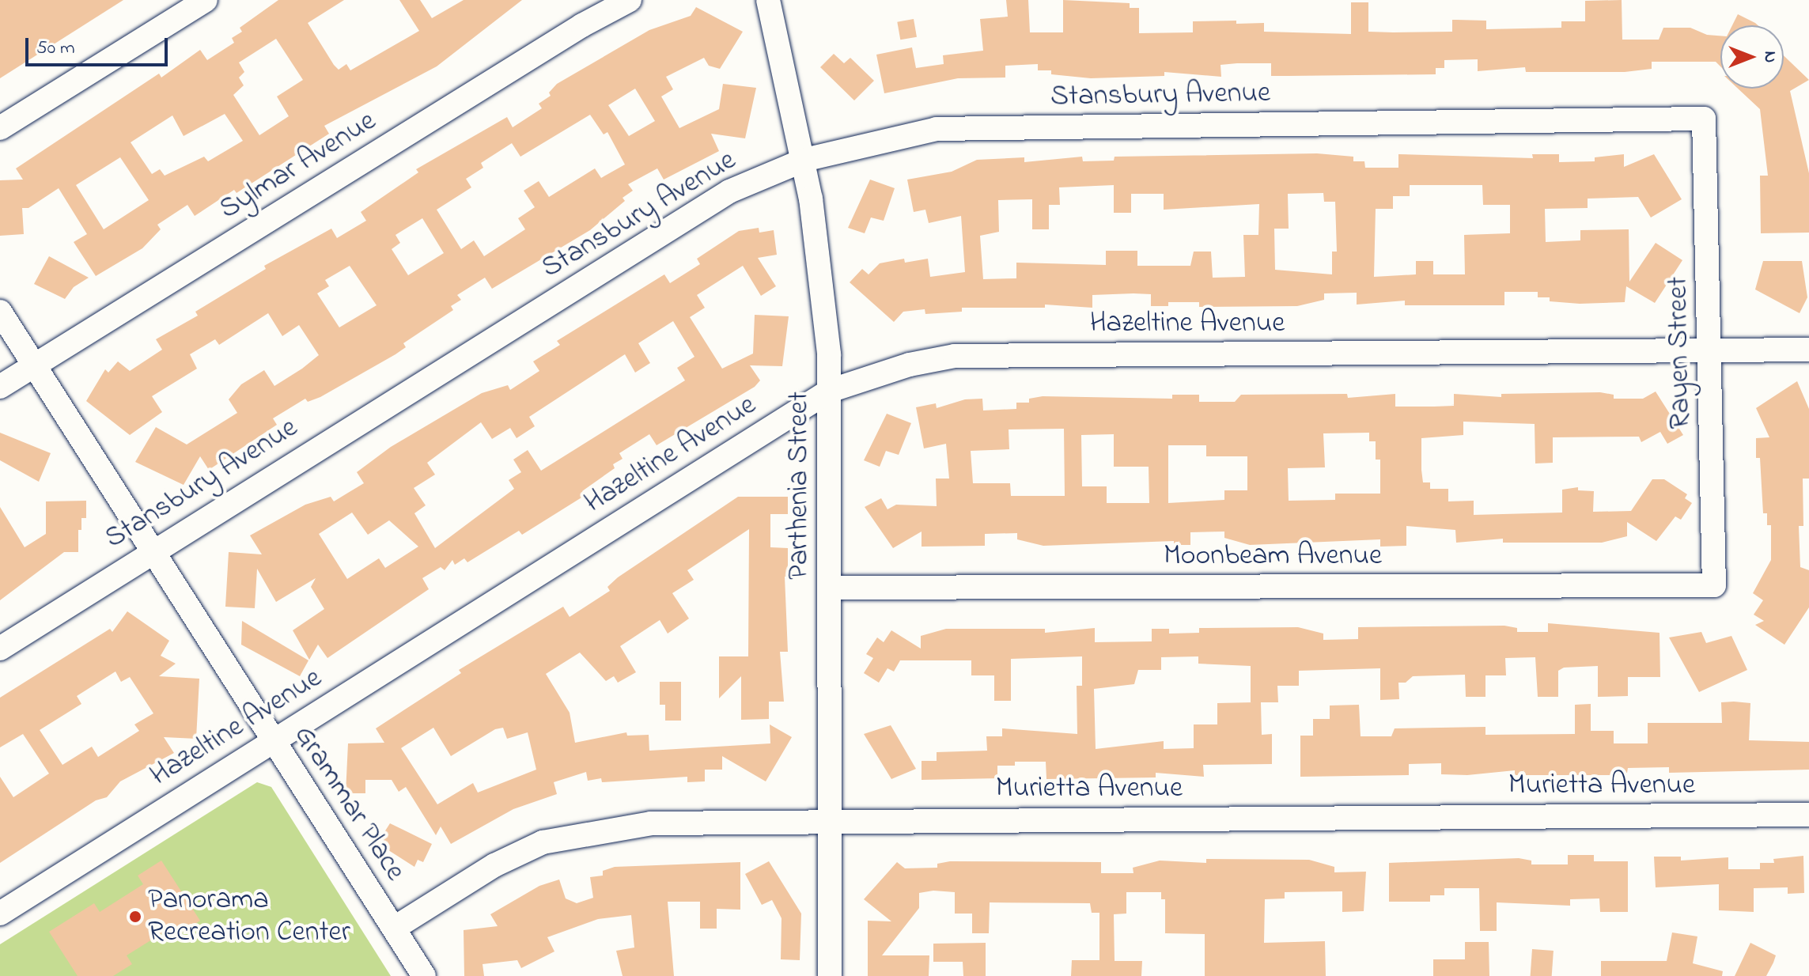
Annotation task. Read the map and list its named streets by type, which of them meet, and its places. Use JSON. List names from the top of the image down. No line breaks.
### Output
{"streets":{"street":["Stansbury Avenue","Sylmar Avenue","Hazeltine Avenue","Rayen Street","Parthenia Street","Moonbeam Avenue","Murietta Avenue","Grammar Place"]},"crossings":[["Stansbury Avenue","Rayen Street"],["Stansbury Avenue","Parthenia Street"],["Stansbury Avenue","Grammar Place"],["Sylmar Avenue","Grammar Place"],["Hazeltine Avenue","Rayen Street"],["Hazeltine Avenue","Parthenia Street"],["Hazeltine Avenue","Grammar Place"],["Rayen Street","Moonbeam Avenue"],["Parthenia Street","Moonbeam Avenue"],["Parthenia Street","Murietta Avenue"],["Murietta Avenue","Grammar Place"]],"places":["Panorama Recreation Center"],"scale_bar":"50 m","north":"right"}
